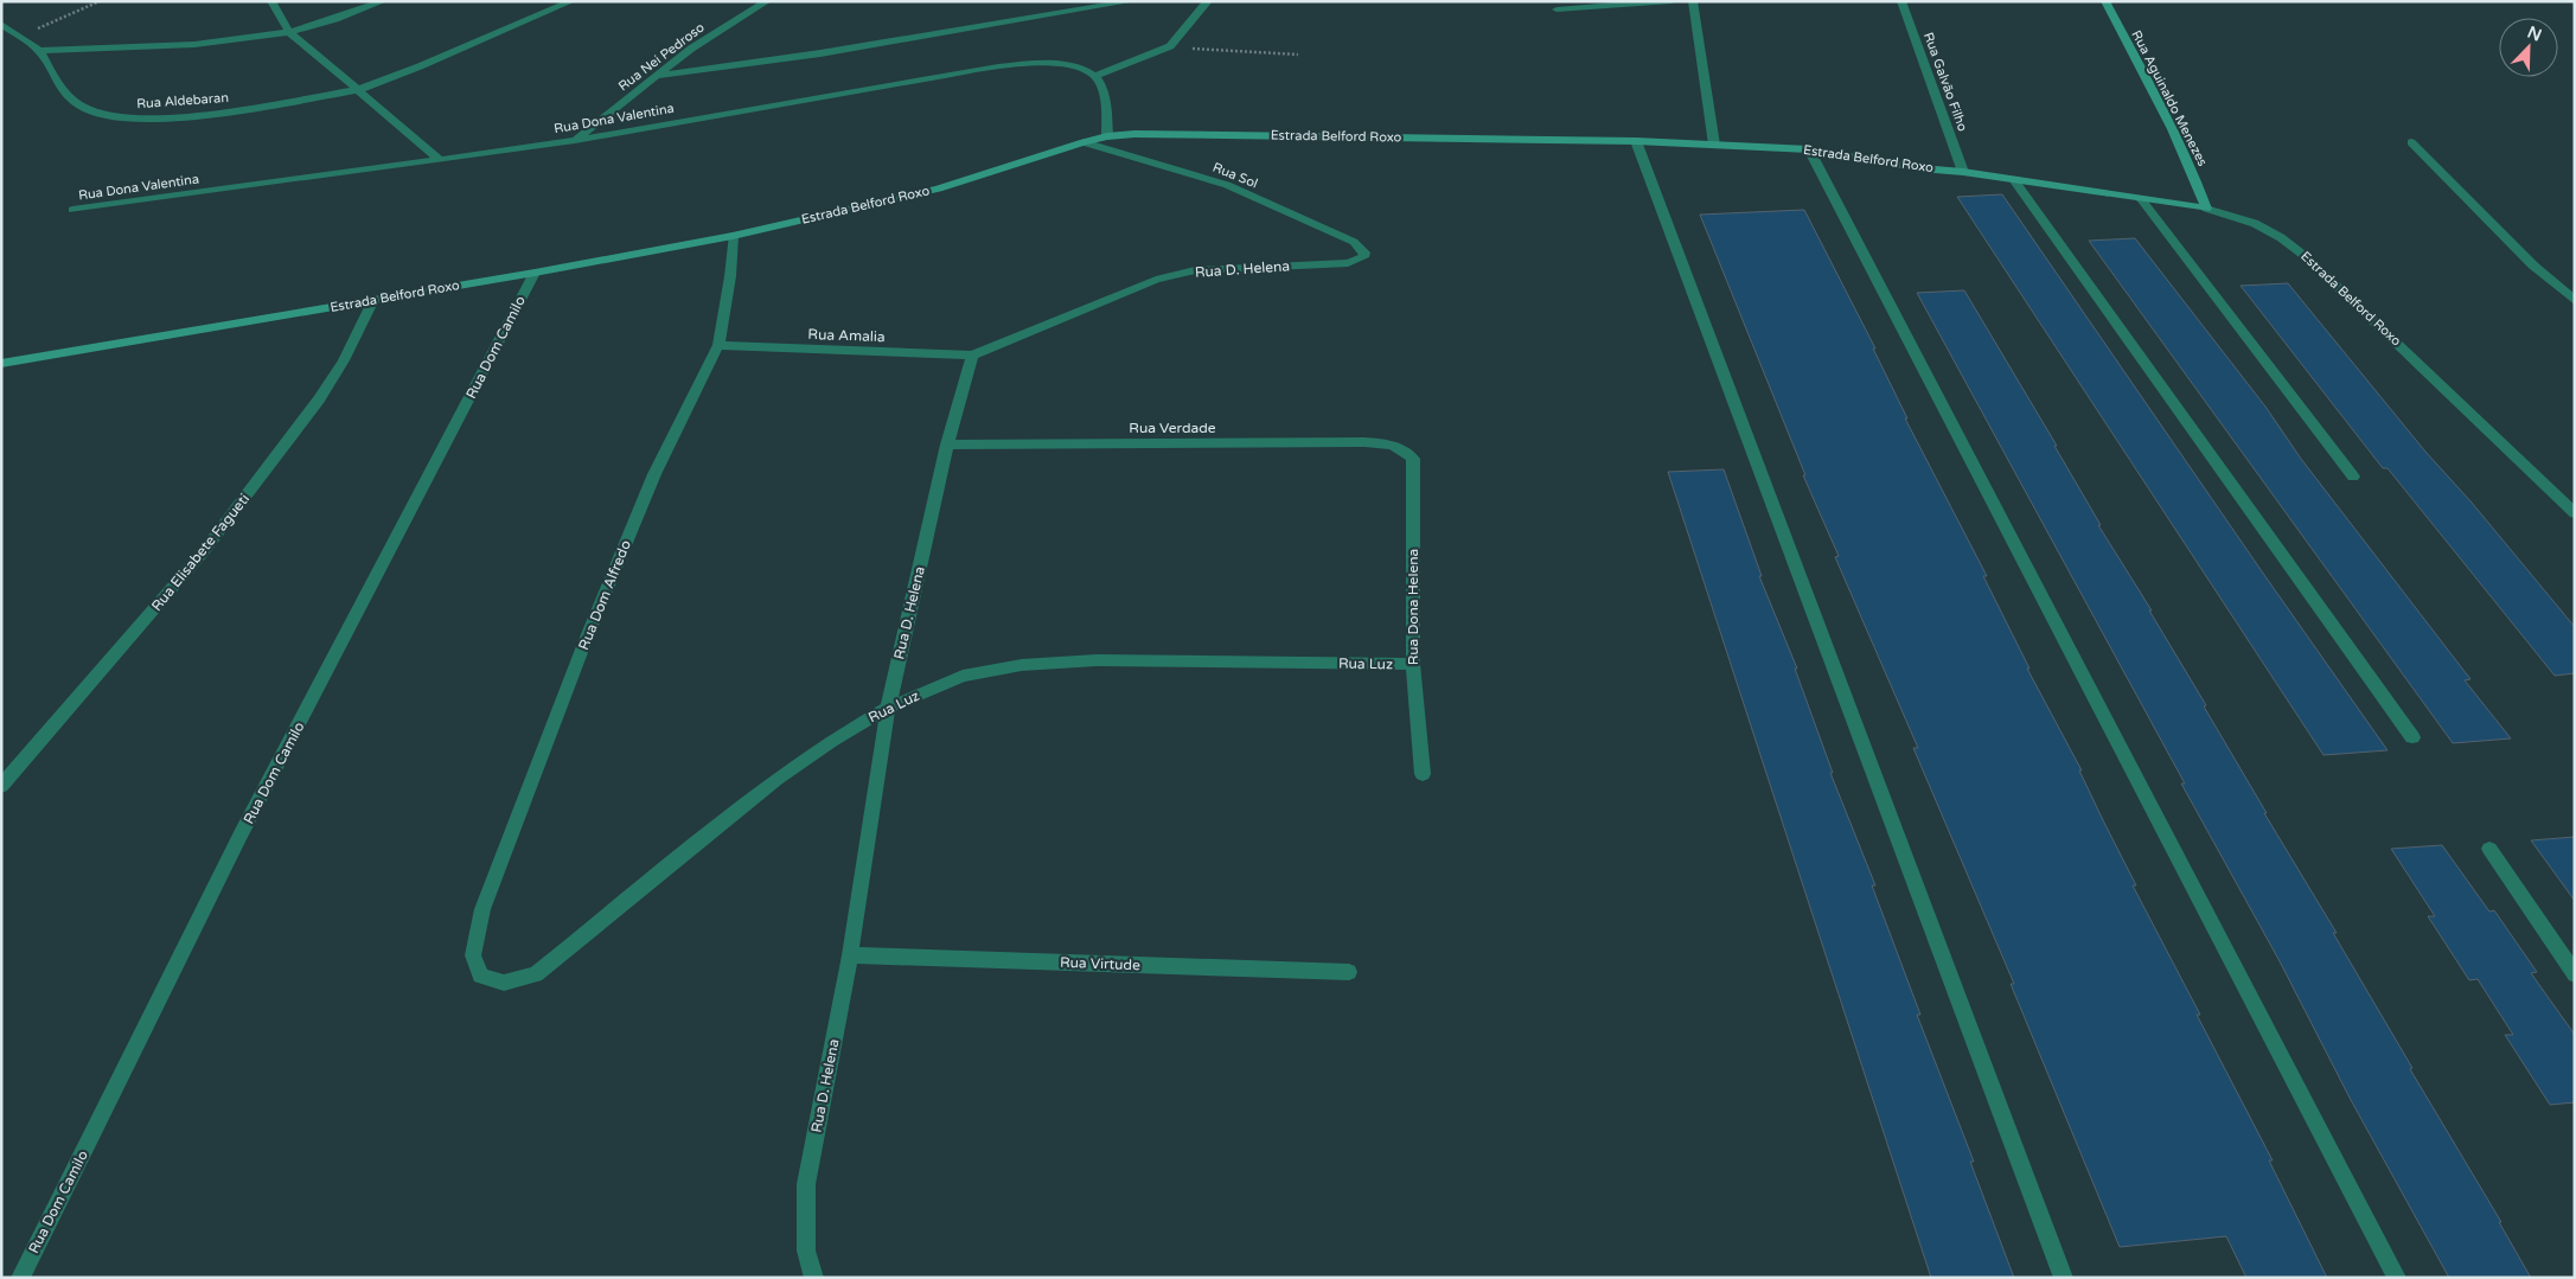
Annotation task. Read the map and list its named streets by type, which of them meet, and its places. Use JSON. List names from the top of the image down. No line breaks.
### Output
{"streets":{"street":["Rua Nei Pedroso","Rua Galvão Filho","Rua Aguinaldo Menezes","Rua Aldebaran","Rua Dona Valentina","Estrada Belford Roxo","Rua Sol","Rua D. Helena","Rua Amalia","Rua Dom Camilo","Rua Verdade","Rua Elisabete Fagueti","Rua Dom Alfredo","Rua Dona Helena","Rua Luz","Rua Virtude"]},"crossings":[["Rua Nei Pedroso","Rua Dona Valentina"],["Rua Galvão Filho","Estrada Belford Roxo"],["Rua Aguinaldo Menezes","Estrada Belford Roxo"],["Estrada Belford Roxo","Rua Sol"],["Estrada Belford Roxo","Rua Dom Camilo"],["Estrada Belford Roxo","Rua Elisabete Fagueti"],["Estrada Belford Roxo","Rua Dom Alfredo"],["Rua Sol","Rua D. Helena"],["Rua D. Helena","Rua Amalia"],["Rua D. Helena","Rua Verdade"],["Rua D. Helena","Rua Luz"],["Rua D. Helena","Rua Virtude"],["Rua Amalia","Rua Dom Alfredo"],["Rua Verdade","Rua Dona Helena"],["Rua Dom Alfredo","Rua Luz"],["Rua Dona Helena","Rua Luz"]],"north":"top right"}
